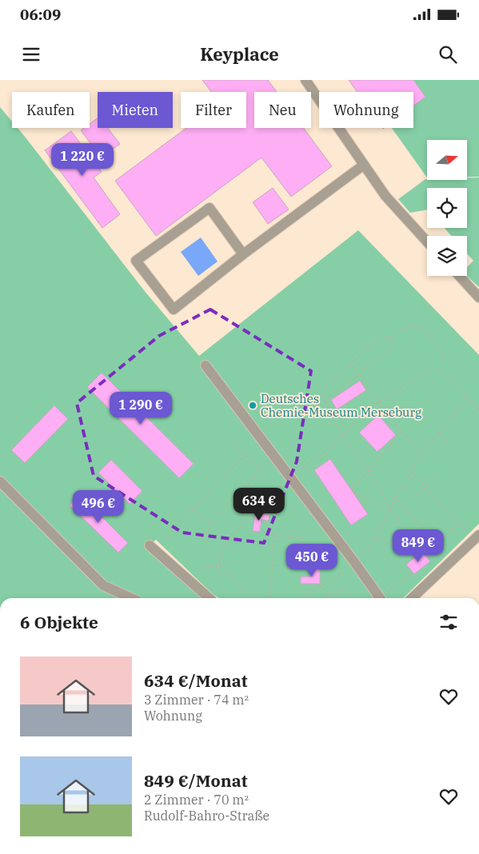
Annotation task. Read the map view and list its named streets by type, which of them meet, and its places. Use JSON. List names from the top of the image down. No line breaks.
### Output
{"places":["Deutsches Chemie-Museum Merseburg"],"north":"right","page":{"status":"06:09","header":"Keyplace","chip":["Kaufen","Mieten","Filter","Neu","Wohnung"],"price":["1 220 €","1 290 €","634 €","496 €","849 €","450 €"],"heading":"6 Objekte","list":[{"name":"634 €/Monat","note":"3 Zimmer · 74 m² · Wohnung"},{"name":"849 €/Monat","note":"2 Zimmer · 70 m² · Rudolf-Bahro-Straße"}]}}
